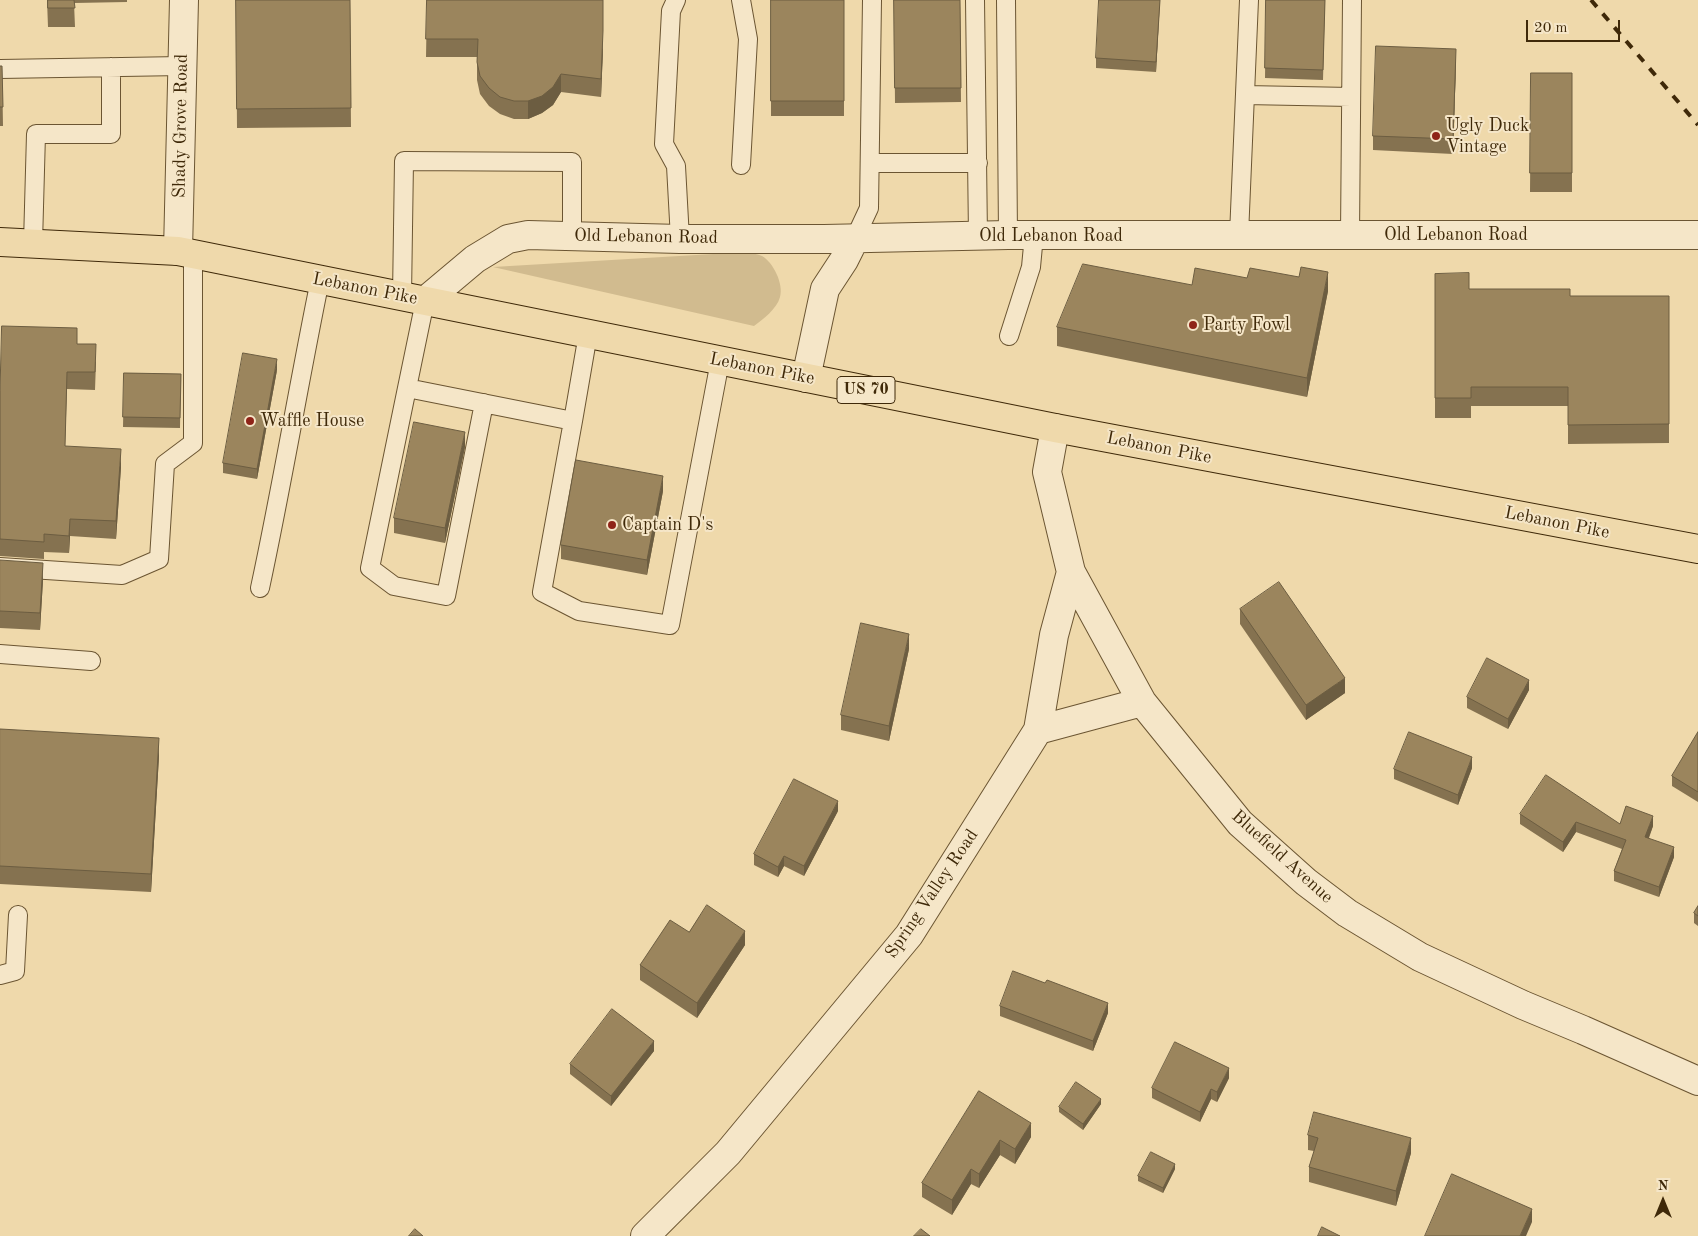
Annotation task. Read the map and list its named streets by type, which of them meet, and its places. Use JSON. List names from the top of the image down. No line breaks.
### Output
{"streets":{"main road":["Lebanon Pike","US 70"],"street":["Shady Grove Road","Old Lebanon Road","Bluefield Avenue","Spring Valley Road"]},"crossings":[["Shady Grove Road","Lebanon Pike"],["Old Lebanon Road","Lebanon Pike"],["Lebanon Pike","Bluefield Avenue"],["Bluefield Avenue","Spring Valley Road"]],"places":["Ugly Duck Vintage","Party Fowl","Waffle House","Captain D's"],"scale_bar":"20 m","north":"top"}
